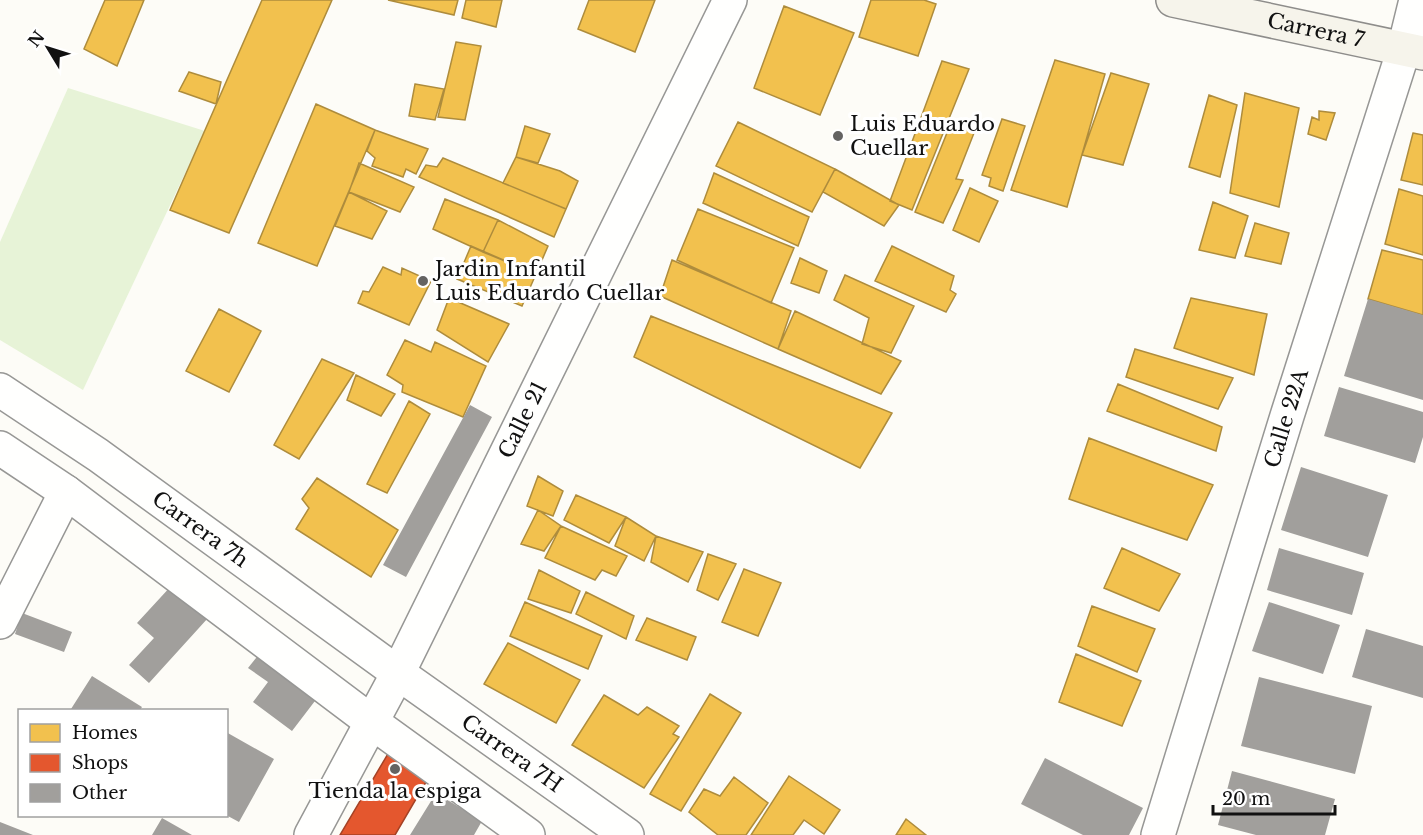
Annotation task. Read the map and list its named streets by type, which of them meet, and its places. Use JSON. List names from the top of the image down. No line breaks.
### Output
{"streets":{"main road":["Carrera 7"],"street":["Calle 22A","Calle 21","Carrera 7h","Carrera 7H"]},"crossings":[["Carrera 7","Calle 22A"],["Calle 21","Carrera 7h"],["Calle 21","Carrera 7H"],["Carrera 7h","Carrera 7H"]],"places":["Luis Eduardo Cuellar","Jardin Infantil Luis Eduardo Cuellar","Tienda la espiga"],"legend":["Homes","Shops","Other"],"scale_bar":"20 m","north":"top left"}
